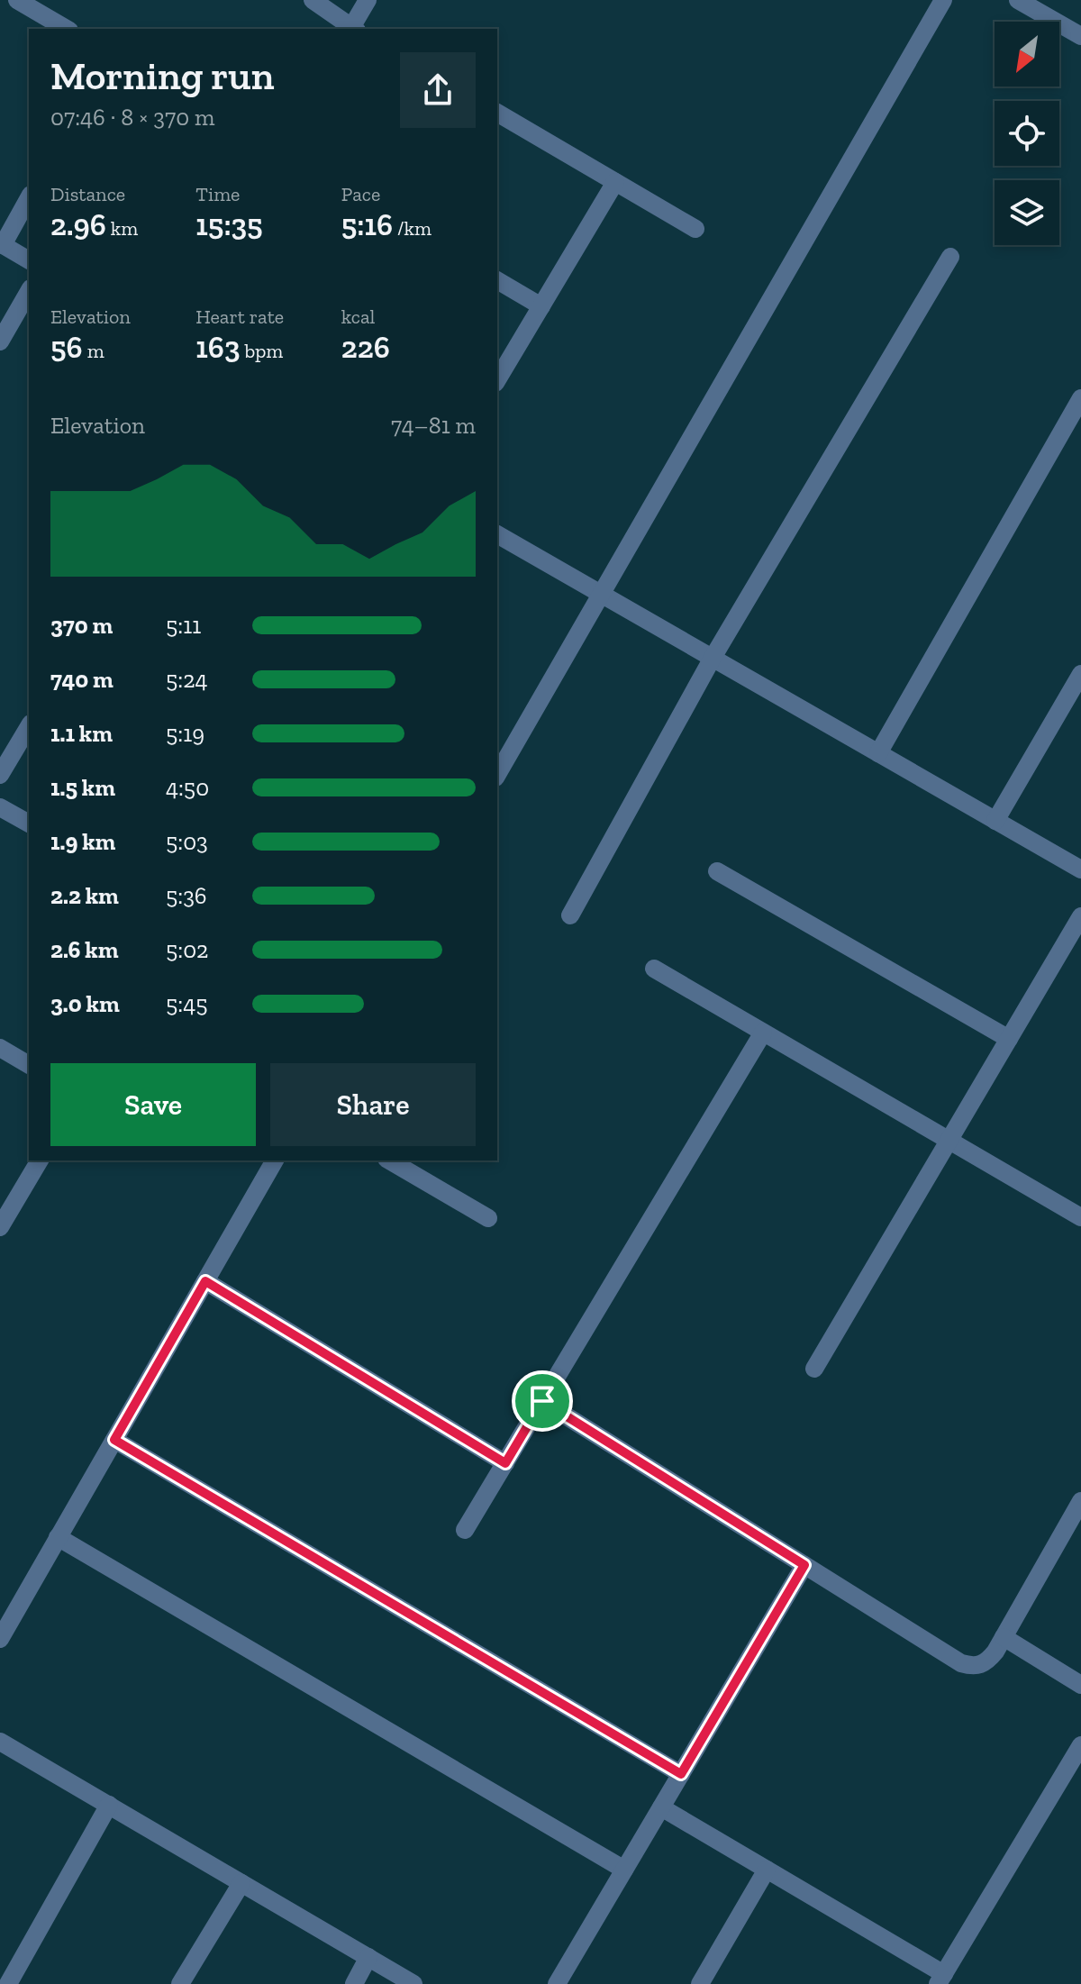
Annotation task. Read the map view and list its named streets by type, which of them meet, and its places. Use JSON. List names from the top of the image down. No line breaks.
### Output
{"north":"bottom left","page":{"heading":["Morning run","07:46 · 8 × 370 m"],"stats":[["Distance","2.96 km"],["Time","15:35"],["Pace","5:16 /km"],["Elevation","56 m"],["Heart rate","163 bpm"],["kcal","226"]],"chart":["Elevation","74–81 m"],"list":[{"name":"370 m","note":"5:11"},{"name":"740 m","note":"5:24"},{"name":"1.1 km","note":"5:19"},{"name":"1.5 km","note":"4:50"},{"name":"1.9 km","note":"5:03"},{"name":"2.2 km","note":"5:36"},{"name":"2.6 km","note":"5:02"},{"name":"3.0 km","note":"5:45"}],"buttons":["Save","Share"]}}
